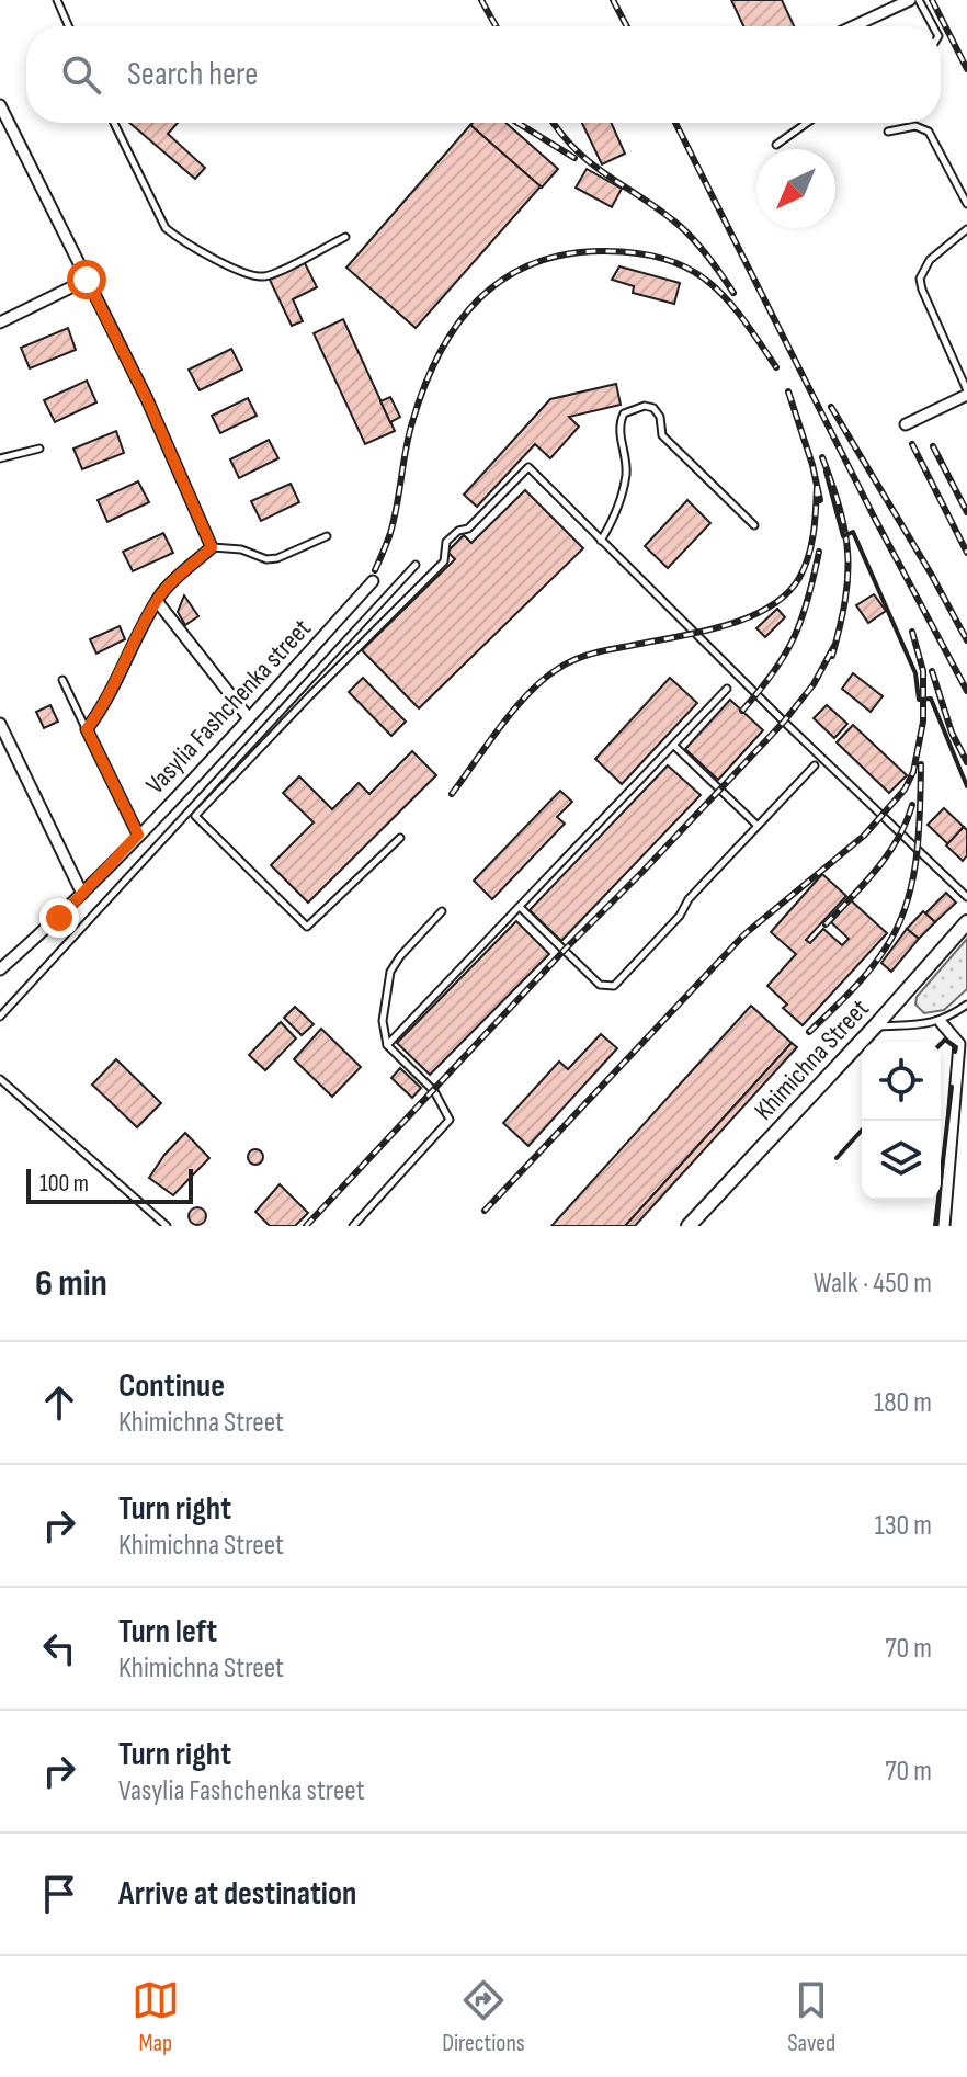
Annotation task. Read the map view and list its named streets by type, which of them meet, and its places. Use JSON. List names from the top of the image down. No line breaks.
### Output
{"streets":{"main road":["Khimichna Street"],"street":["Vasylia Fashchenka street"]},"scale_bar":"100 m","north":"bottom left","page":{"search":"Search here","scale":"100 m","heading":["6 min","Walk · 450 m"],"list":[["Continue","Khimichna Street","180 m"],["Turn right","Khimichna Street","130 m"],["Turn left","Khimichna Street","70 m"],["Turn right","Vasylia Fashchenka street","70 m"],"Arrive at destination"],"nav":["Map","Directions","Saved"]}}
